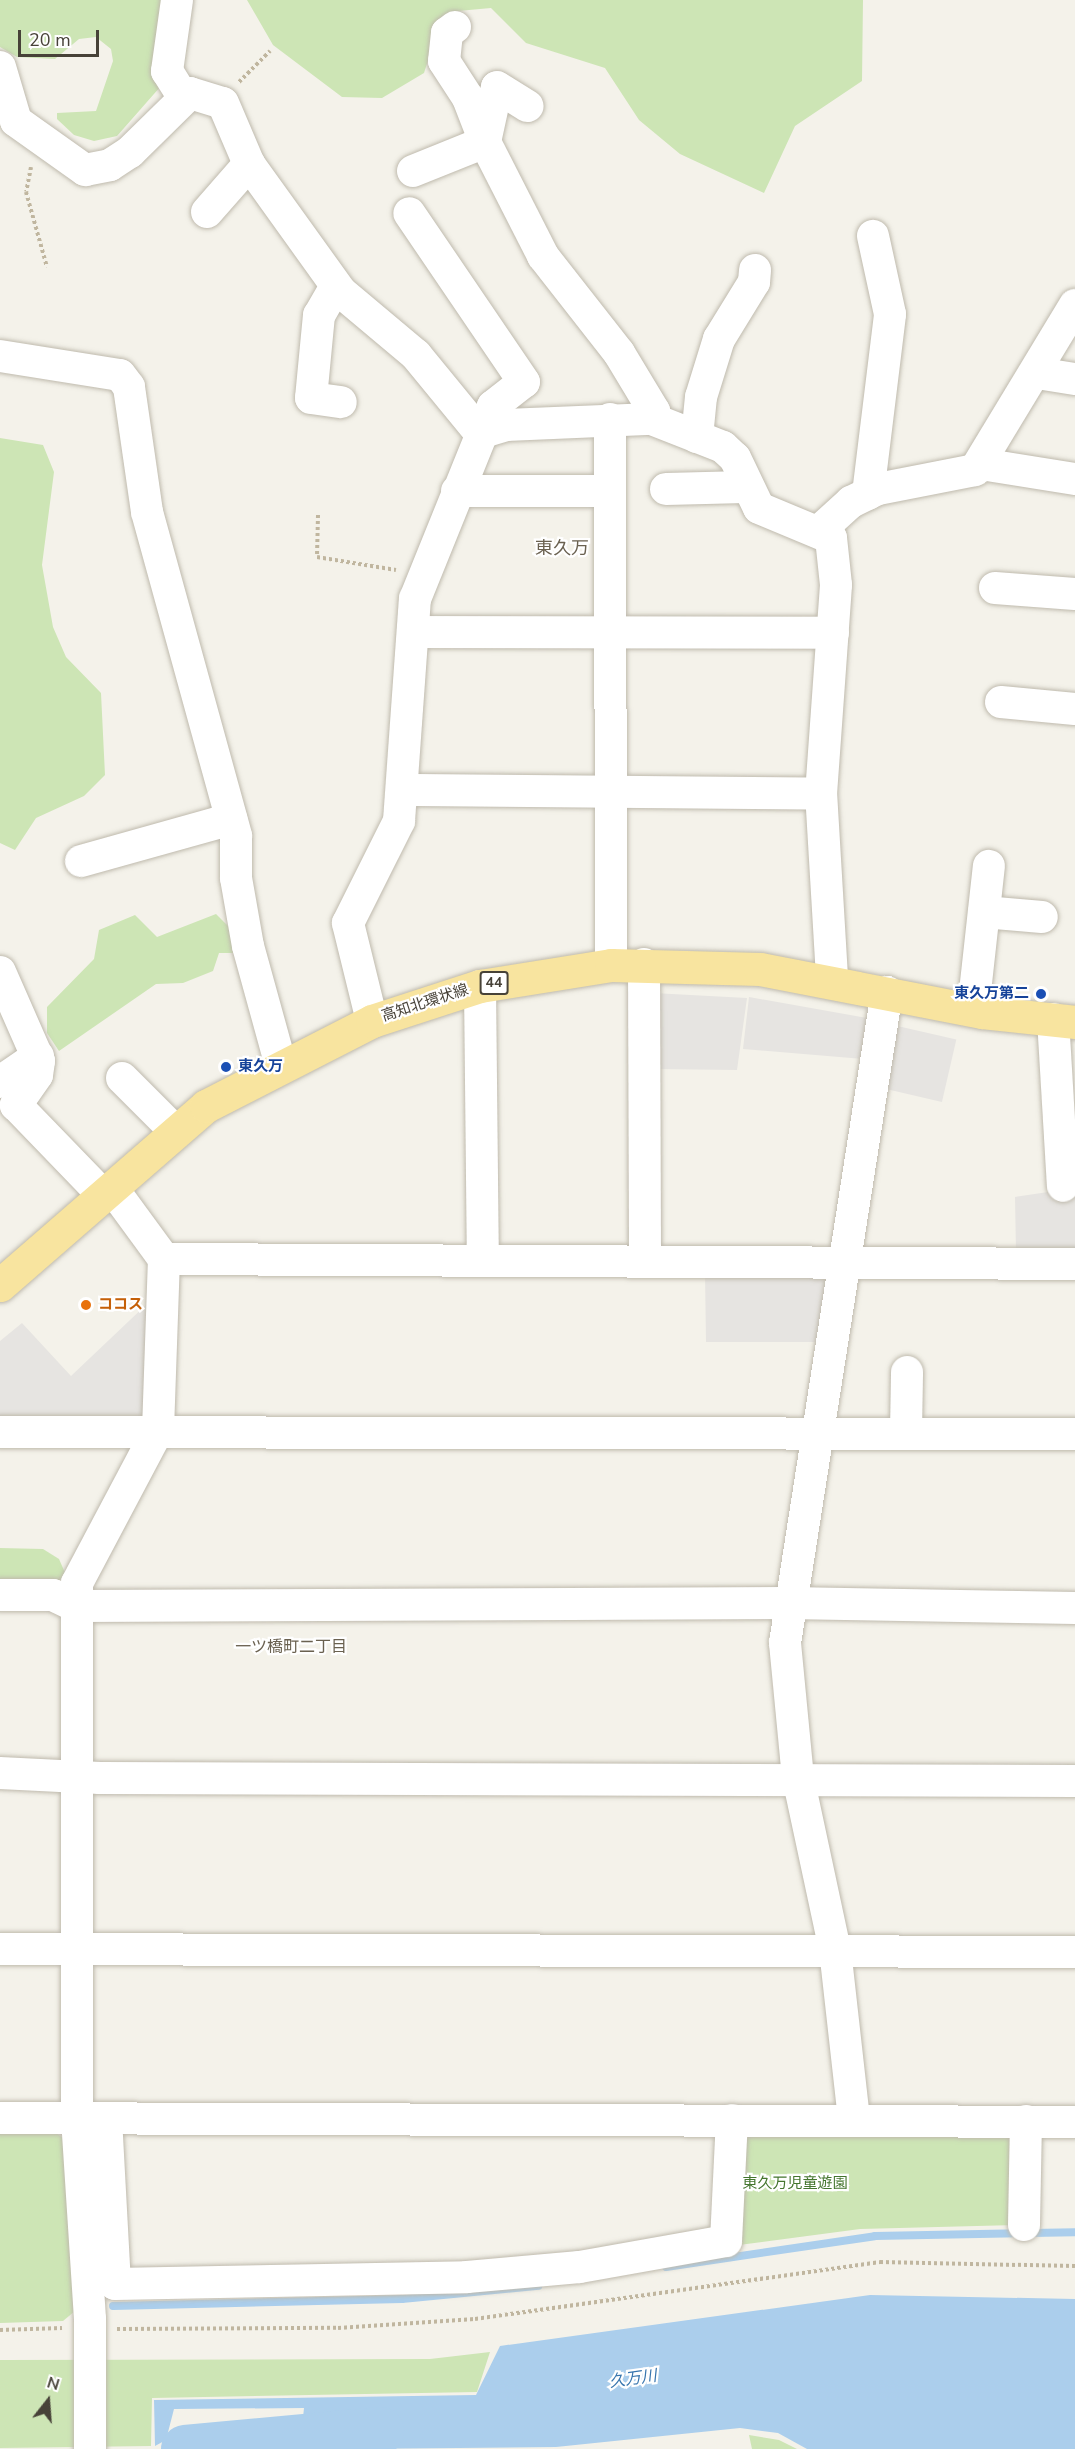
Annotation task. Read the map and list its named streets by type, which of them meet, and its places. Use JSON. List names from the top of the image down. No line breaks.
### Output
{"streets":{"main road":["44","高知北環状線"]},"districts":["東久万","一ツ橋町二丁目"],"water":["久万川"],"parks":["東久万児童遊園"],"places":["東久万第二","東久万","ココス"],"scale_bar":"20 m","north":"top"}
